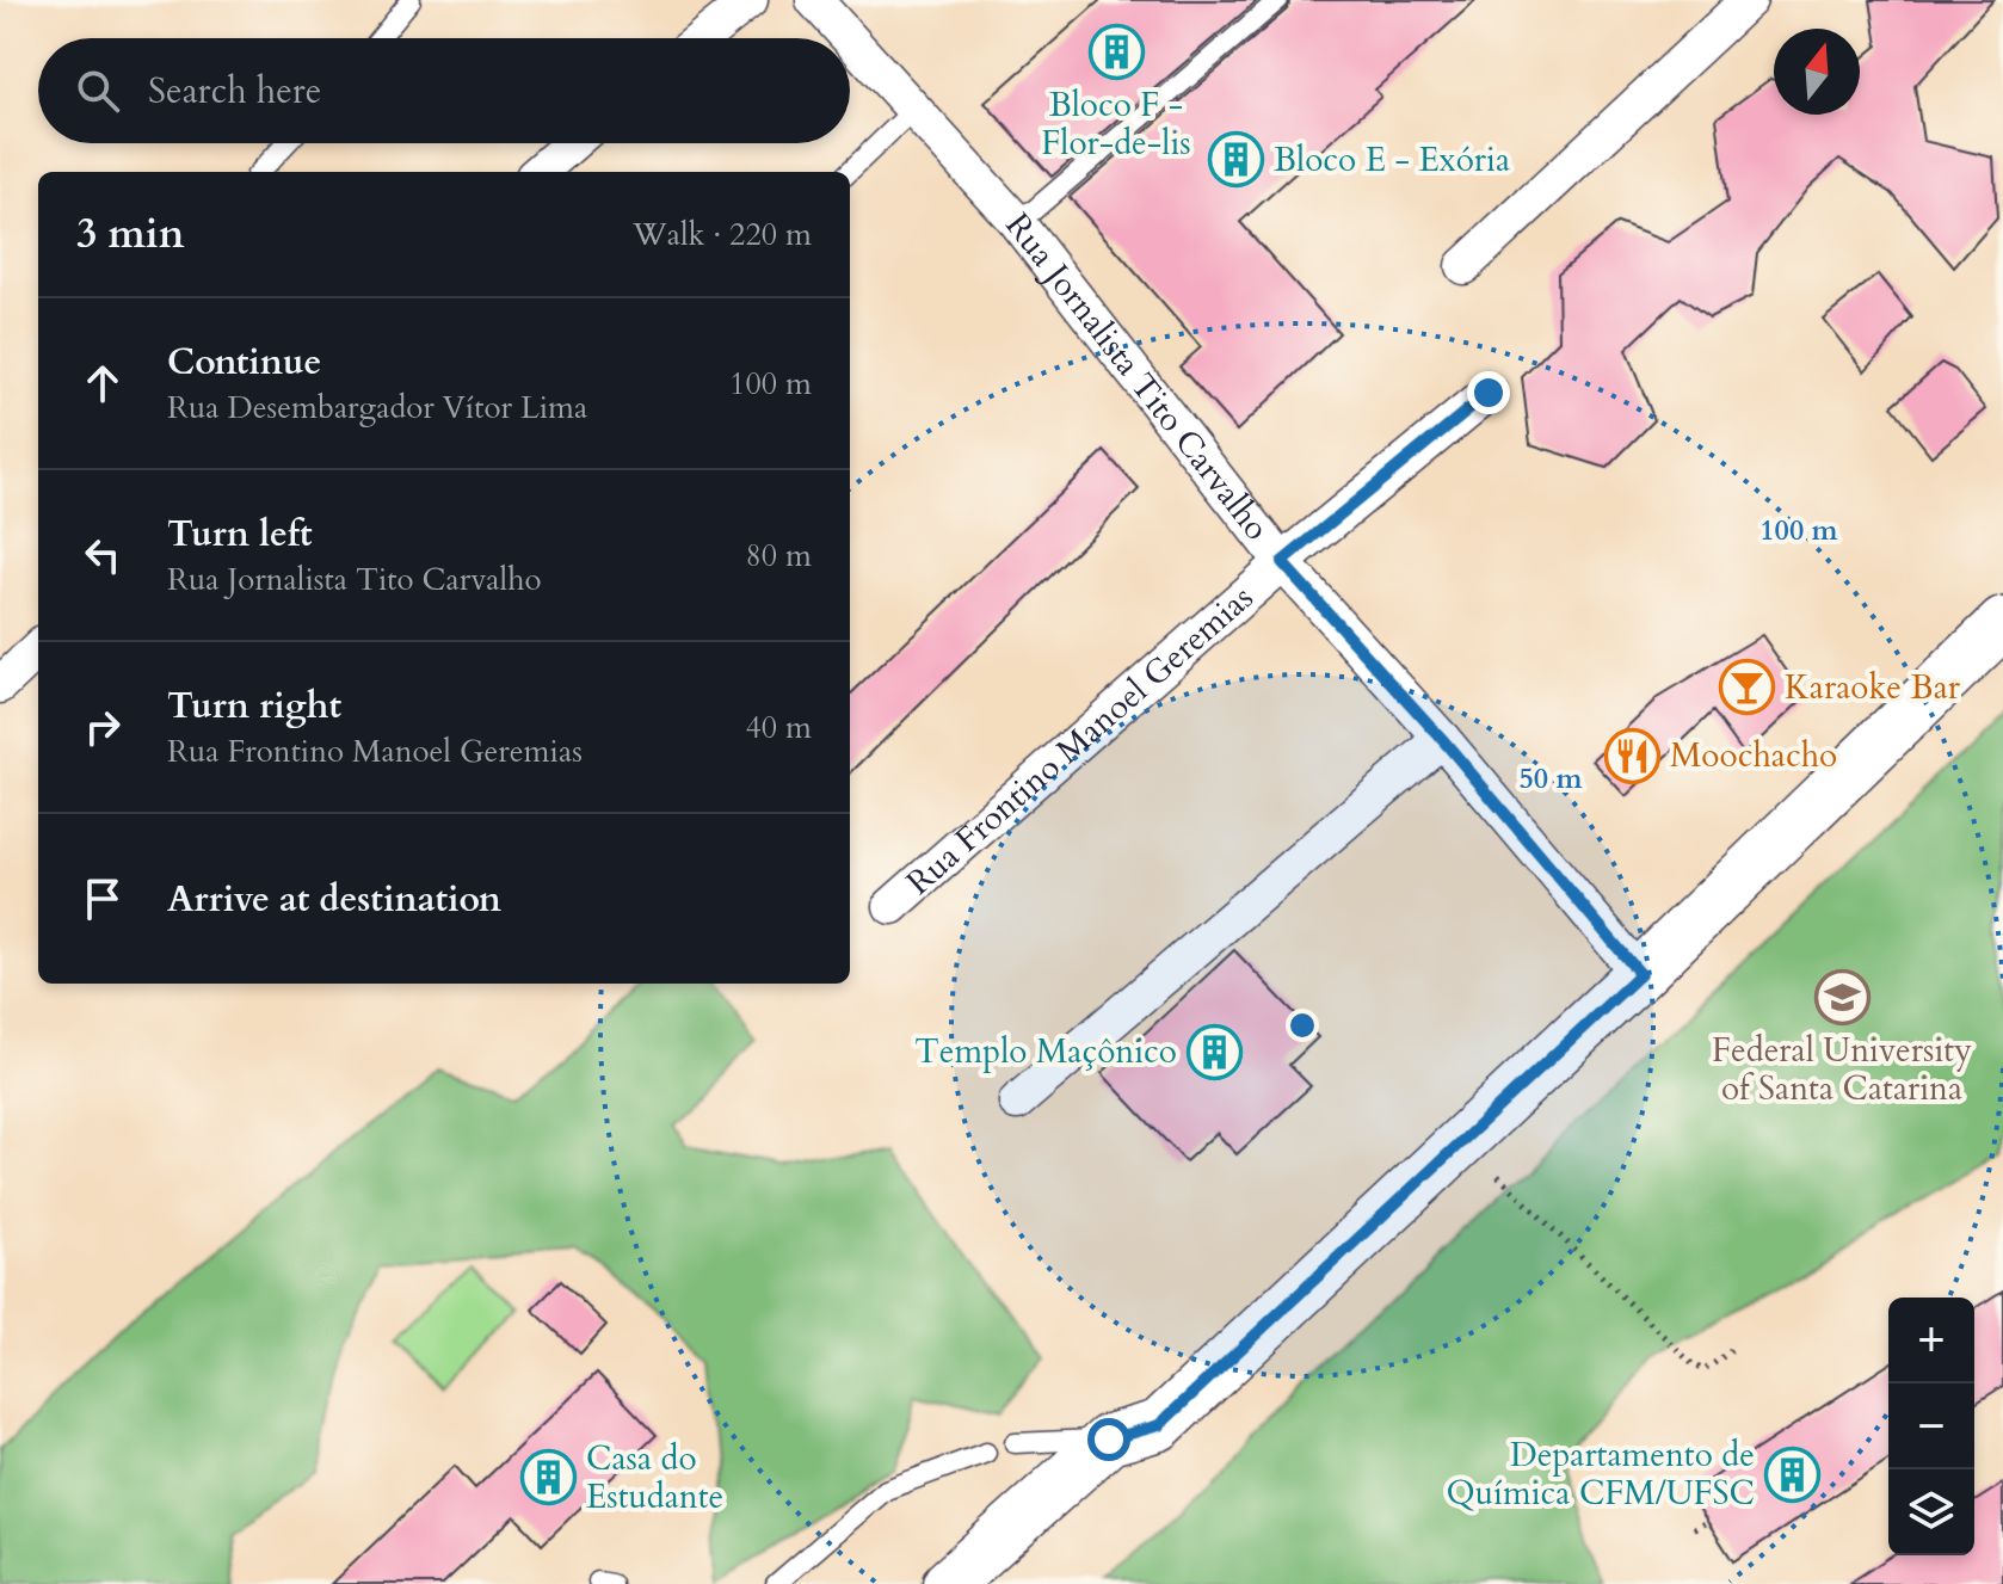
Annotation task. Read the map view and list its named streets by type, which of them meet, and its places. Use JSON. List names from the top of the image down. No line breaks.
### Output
{"streets":{"street":["Rua Jornalista Tito Carvalho","Rua Frontino Manoel Geremias"]},"crossings":[["Rua Jornalista Tito Carvalho","Rua Frontino Manoel Geremias"]],"places":{"building":["Bloco F - Flor-de-lis","Bloco E - Exória","Templo Maçônico","Departamento de Química CFM/UFSC","Casa do Estudante"],"bar":["Karaoke Bar"],"restaurant":["Moochacho"],"school or university":["Federal University of Santa Catarina"]},"north":"top","page":{"search":"Search here","heading":["3 min","Walk · 220 m"],"list":[["Continue","Rua Desembargador Vítor Lima","100 m"],["Turn left","Rua Jornalista Tito Carvalho","80 m"],["Turn right","Rua Frontino Manoel Geremias","40 m"],"Arrive at destination"],"map_buttons":["+","−"]},"rings":["100 m","50 m"]}
